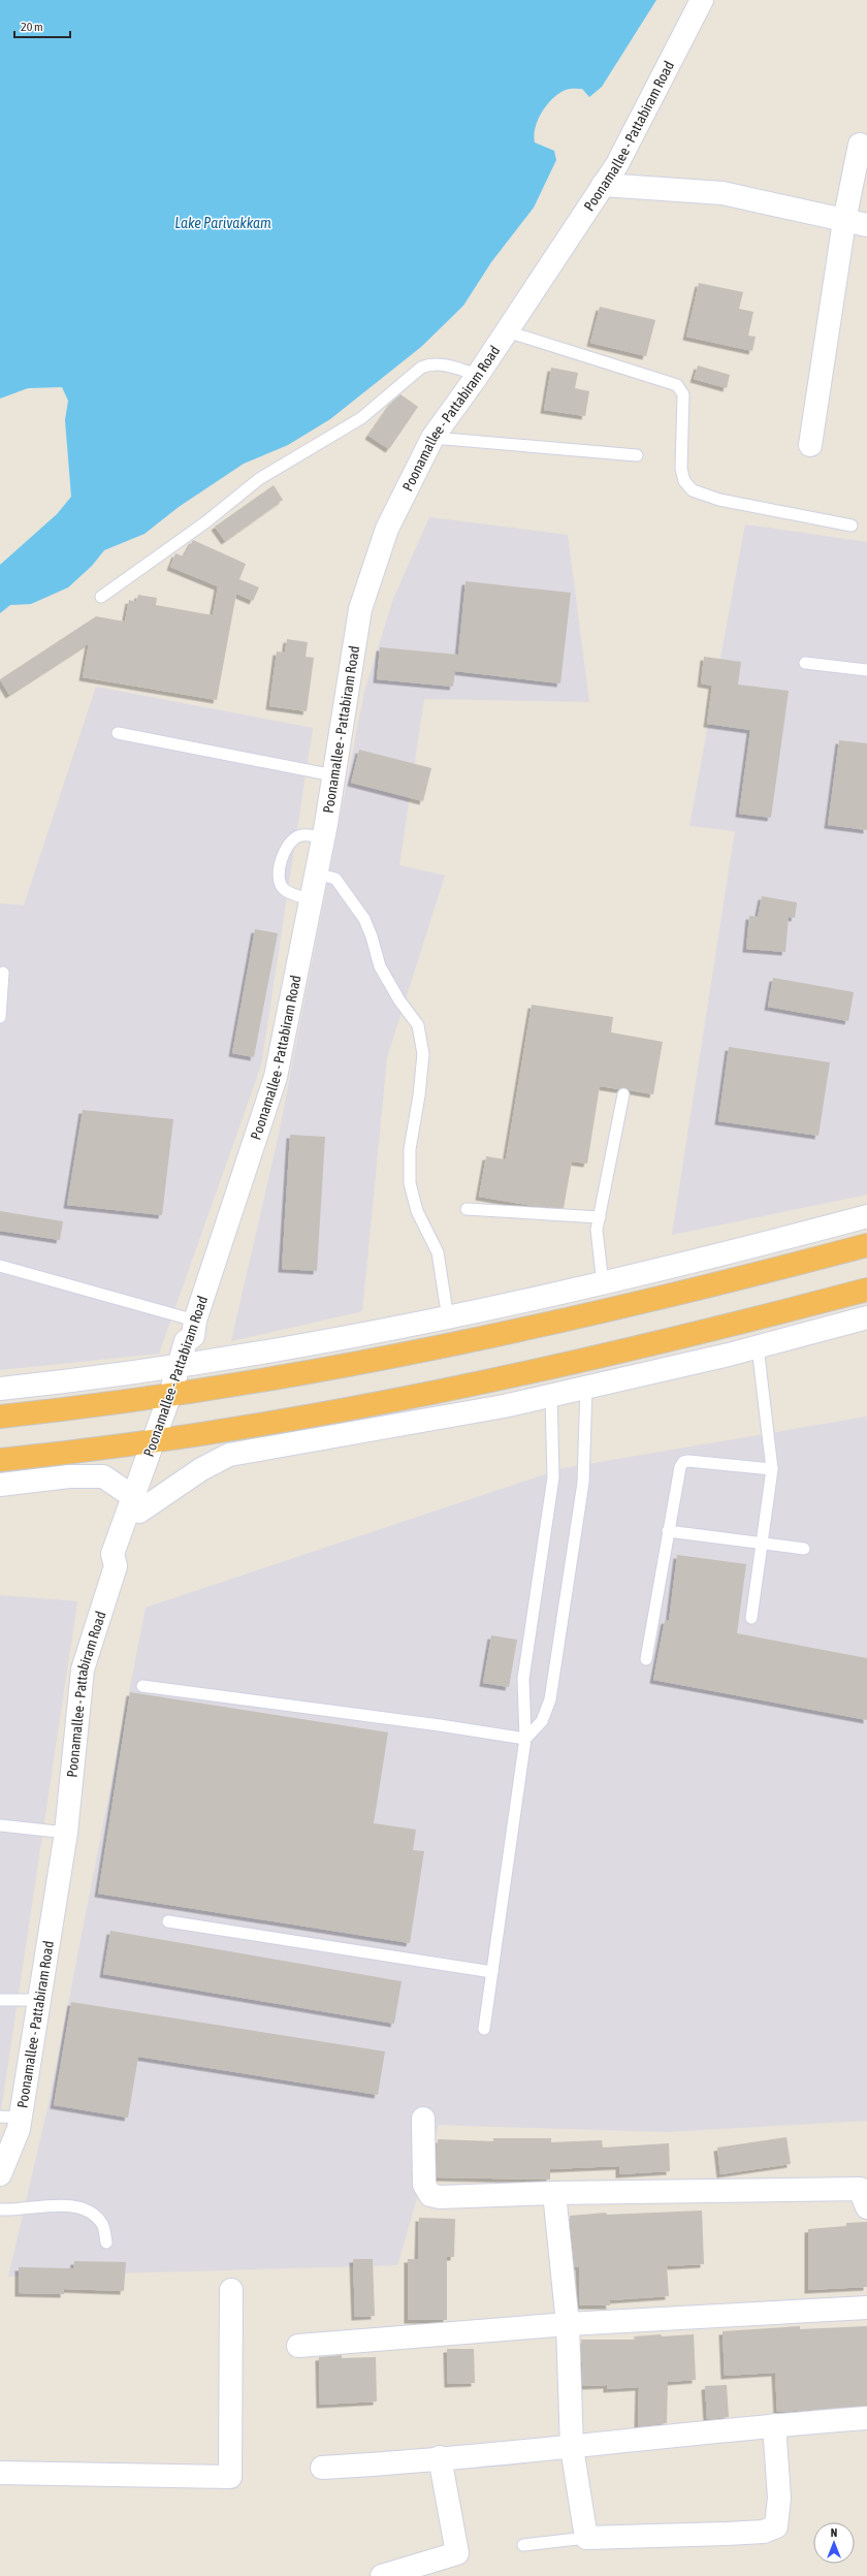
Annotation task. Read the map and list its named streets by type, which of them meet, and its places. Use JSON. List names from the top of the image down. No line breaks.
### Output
{"streets":{"street":["Poonamallee - Pattabiram Road"]},"water":["Lake Parivakkam"],"scale_bar":"20 m","north":"top"}
